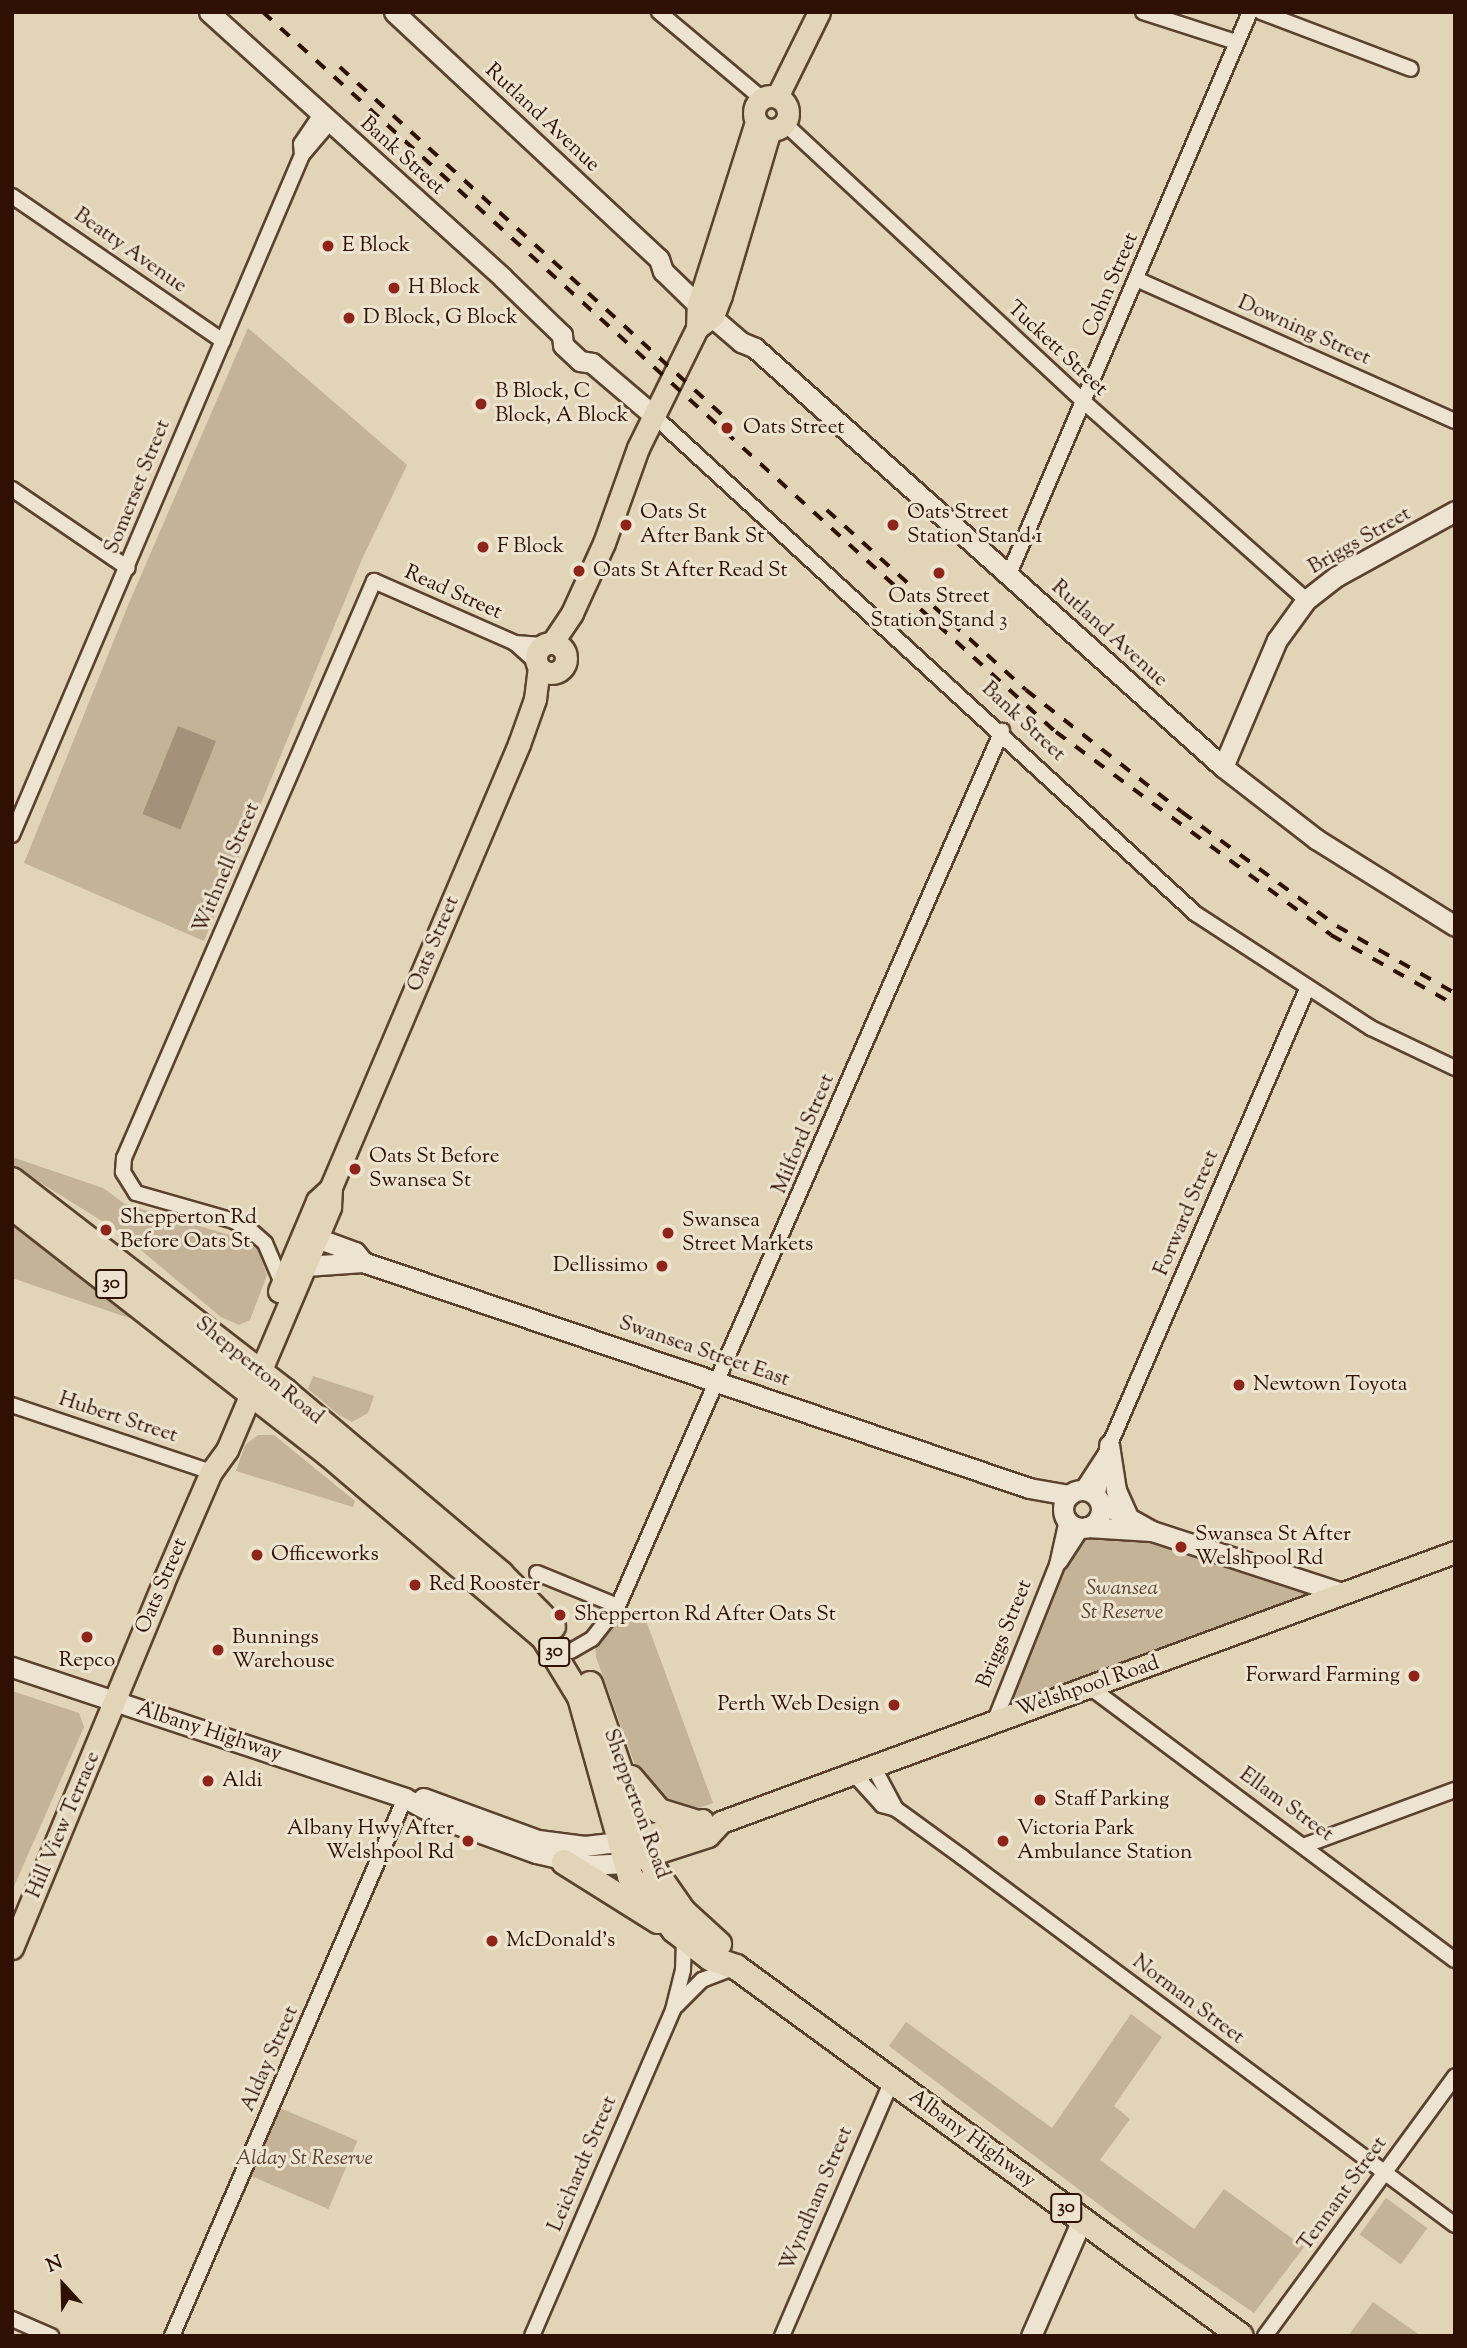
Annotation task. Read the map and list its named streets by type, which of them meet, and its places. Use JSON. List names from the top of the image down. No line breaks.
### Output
{"streets":{"highway":["30","Shepperton Road","Albany Highway"],"main road":["Oats Street","Welshpool Road","Hill View Terrace"],"street":["Rutland Avenue","Bank Street","Beatty Avenue","Cohn Street","Downing Street","Tuckett Street","Somerset Street","Briggs Street","Read Street","Withnell Street","Milford Street","Forward Street","Swansea Street East","Hubert Street","Ellam Street","Norman Street","Alday Street","Leichardt Street","Tennant Street","Wyndham Street"]},"crossings":[["Rutland Avenue","Cohn Street"],["Rutland Avenue","Briggs Street"],["Rutland Avenue","Oats Street"],["Bank Street","Somerset Street"],["Bank Street","Oats Street"],["Bank Street","Milford Street"],["Bank Street","Forward Street"],["Beatty Avenue","Somerset Street"],["Cohn Street","Downing Street"],["Cohn Street","Tuckett Street"],["Tuckett Street","Briggs Street"],["Tuckett Street","Oats Street"],["Briggs Street","Forward Street"],["Briggs Street","Swansea Street East"],["Briggs Street","Welshpool Road"],["Read Street","Withnell Street"],["Read Street","Oats Street"],["Withnell Street","Oats Street"],["Oats Street","Swansea Street East"],["Oats Street","Shepperton Road"],["Oats Street","Hubert Street"],["Oats Street","Albany Highway"],["Oats Street","Hill View Terrace"],["Milford Street","Swansea Street East"],["Milford Street","Shepperton Road"],["Forward Street","Swansea Street East"],["Swansea Street East","Welshpool Road"],["Shepperton Road","Welshpool Road"],["Shepperton Road","Albany Highway"],["Shepperton Road","Leichardt Street"],["Welshpool Road","Albany Highway"],["Welshpool Road","Ellam Street"],["Welshpool Road","Norman Street"],["Albany Highway","Hill View Terrace"],["Albany Highway","Alday Street"],["Albany Highway","Leichardt Street"],["Albany Highway","Wyndham Street"],["Norman Street","Tennant Street"]],"parks":["Swansea St Reserve","Alday St Reserve"],"places":["E Block","H Block","D Block, G Block","B Block, C Block, A Block","Oats Street","Oats St After Bank St","Oats Street Station Stand 1","F Block","Oats St After Read St","Oats Street Station Stand 3","Oats St Before Swansea St","Shepperton Rd Before Oats St","Swansea Street Markets","Dellissimo","Newtown Toyota","Swansea St After Welshpool Rd","Officeworks","Red Rooster","Shepperton Rd After Oats St","Repco","Bunnings Warehouse","Forward Farming","Perth Web Design","Aldi","Staff Parking","Albany Hwy After Welshpool Rd","Victoria Park Ambulance Station","McDonald's"],"north":"top"}
